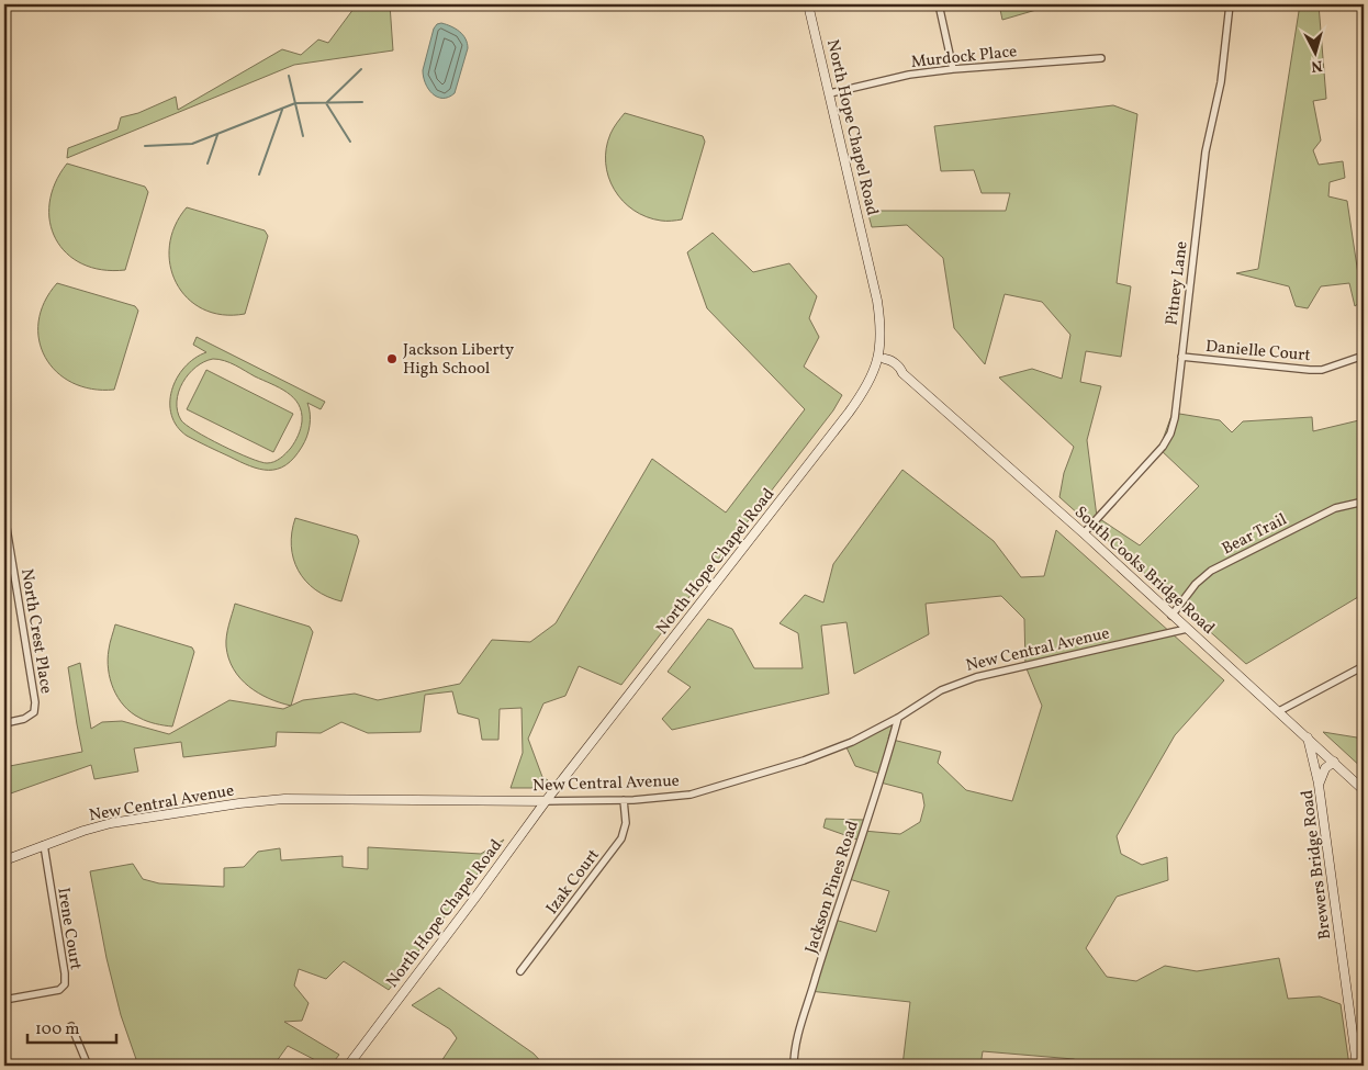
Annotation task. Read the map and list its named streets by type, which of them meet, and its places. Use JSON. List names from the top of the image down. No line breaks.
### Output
{"streets":{"street":["Murdock Place","North Hope Chapel Road","Pitney Lane","Danielle Court","Bear Trail","South Cooks Bridge Road","North Crest Place","New Central Avenue","Brewers Bridge Road","Izak Court","Jackson Pines Road","Irene Court"]},"crossings":[["Murdock Place","North Hope Chapel Road"],["North Hope Chapel Road","South Cooks Bridge Road"],["North Hope Chapel Road","New Central Avenue"],["Pitney Lane","Danielle Court"],["Pitney Lane","South Cooks Bridge Road"],["Bear Trail","South Cooks Bridge Road"],["South Cooks Bridge Road","New Central Avenue"],["South Cooks Bridge Road","Brewers Bridge Road"],["New Central Avenue","Izak Court"],["New Central Avenue","Jackson Pines Road"],["New Central Avenue","Irene Court"]],"places":["Jackson Liberty High School"],"scale_bar":"100 m","north":"bottom"}
